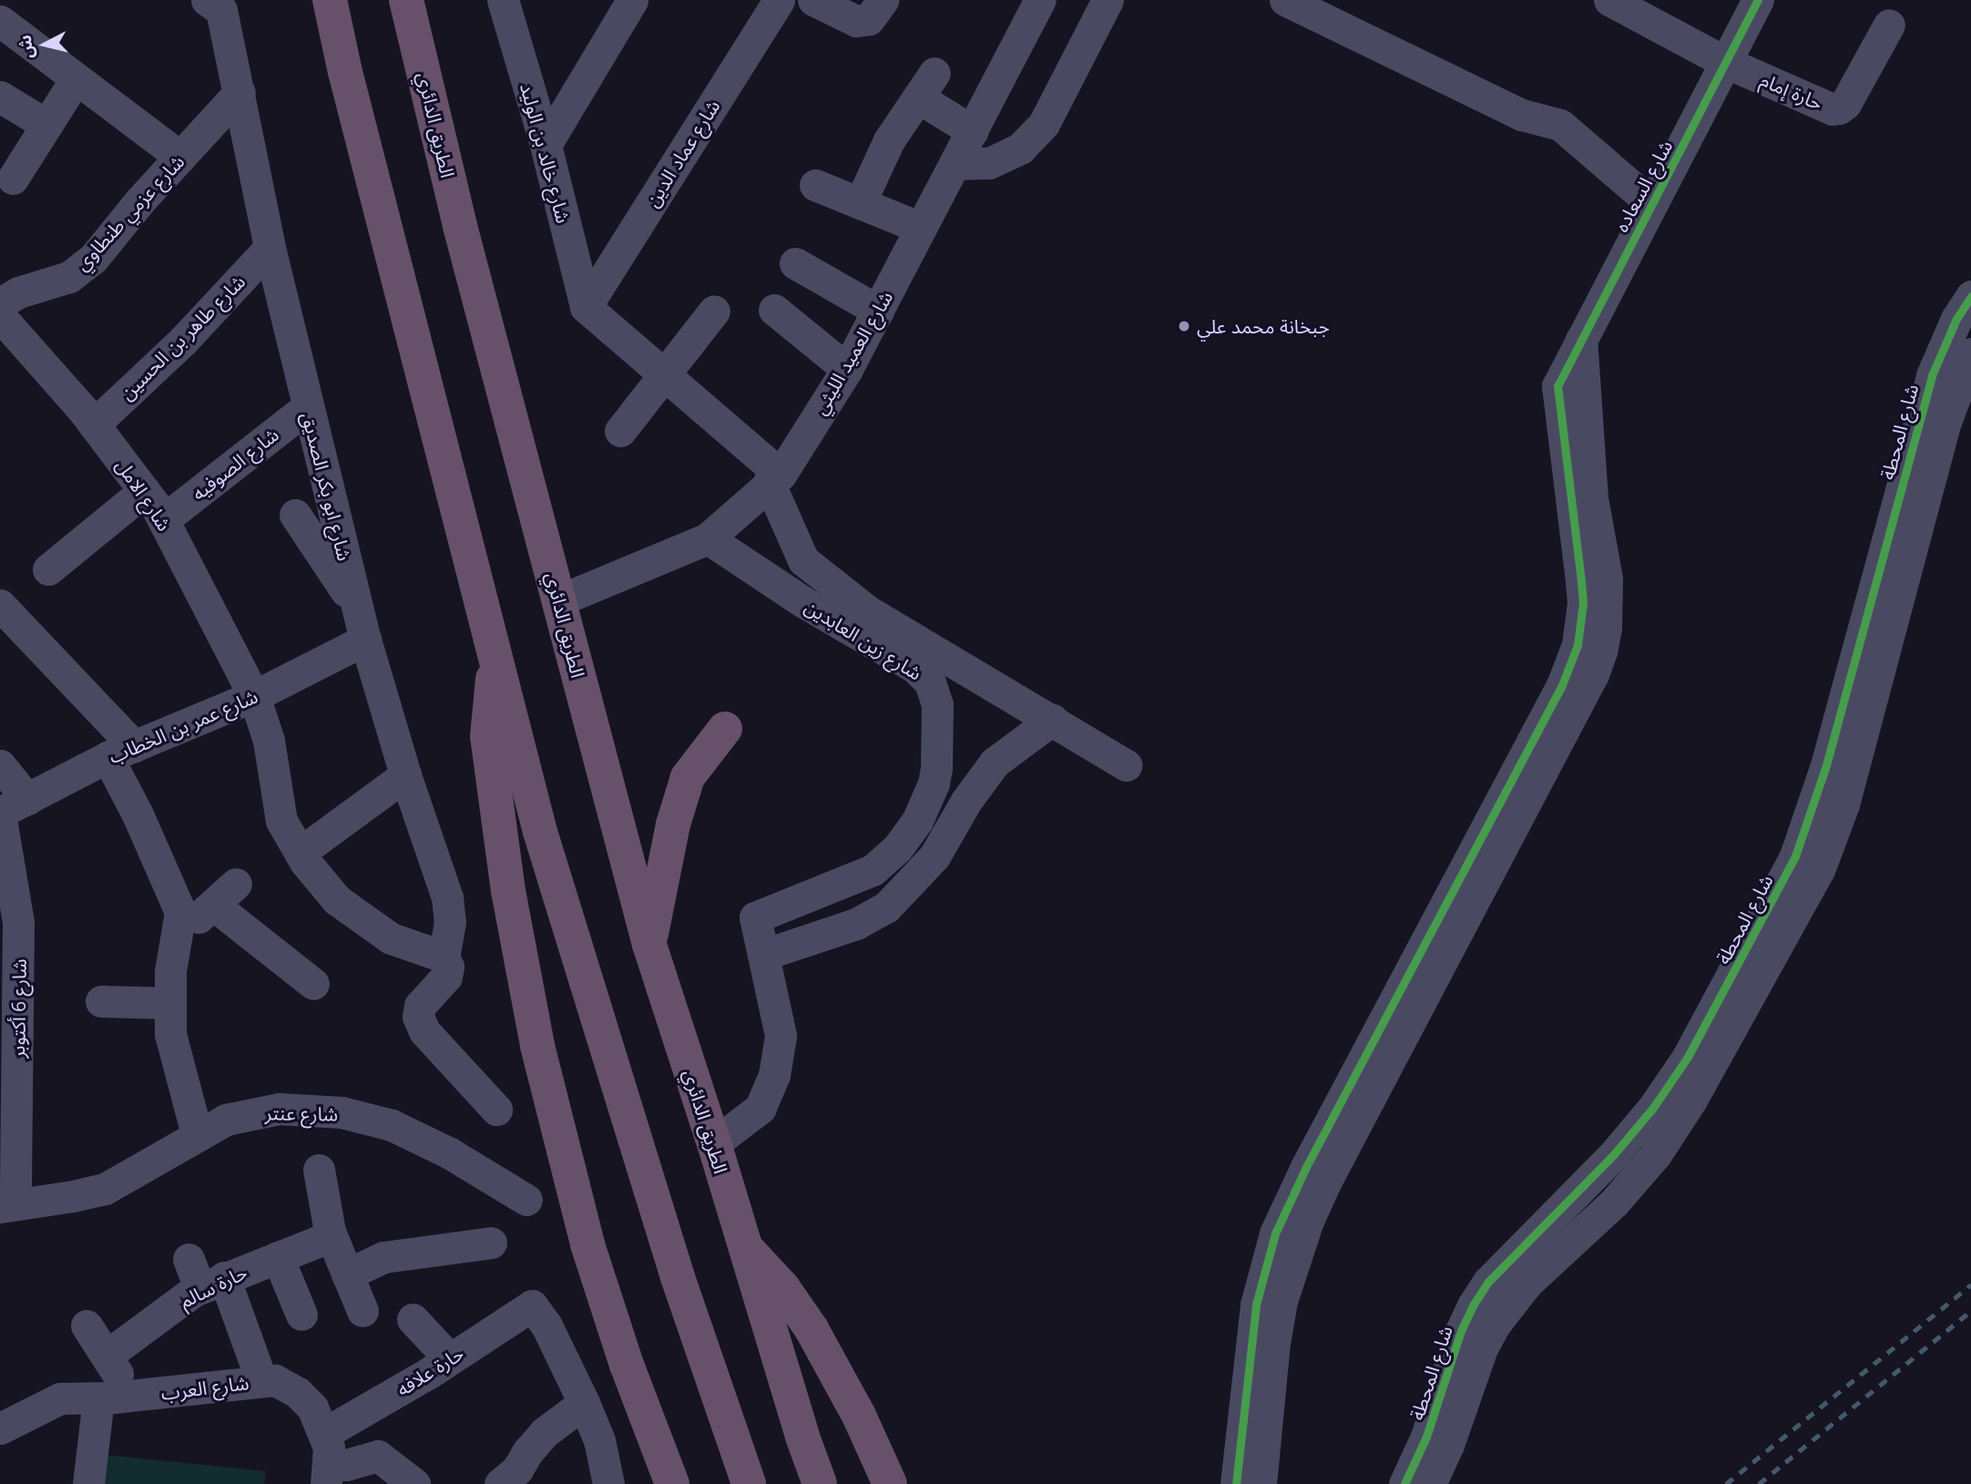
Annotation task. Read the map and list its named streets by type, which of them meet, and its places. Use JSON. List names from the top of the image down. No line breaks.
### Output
{"streets":{"highway":["الطريق الدائري"],"street":["حارة إمام","شارع خالد بن الوليد","شارع عماد الدين","شارع السعاده","شارع عزمي طنطاوي","شارع طاهر بن الحسين","شارع العميد الليثي","شارع المحطة","شارع الصوفيه","شارع ابو بكر الصديق","شارع الامل","شارع زين العابدين","شارع عمر بن الخطاب","شارع 6 أكتوبر","شارع عنتر","حارة سالم","حارة علافه","شارع العرب"]},"crossings":[["حارة إمام","شارع السعاده"],["الطريق الدائري","شارع العميد الليثي"],["شارع خالد بن الوليد","شارع عماد الدين"],["شارع خالد بن الوليد","شارع زين العابدين"],["شارع عماد الدين","شارع زين العابدين"],["شارع عزمي طنطاوي","شارع ابو بكر الصديق"],["شارع طاهر بن الحسين","شارع ابو بكر الصديق"],["شارع طاهر بن الحسين","شارع الامل"],["شارع العميد الليثي","شارع زين العابدين"],["شارع الصوفيه","شارع ابو بكر الصديق"],["شارع الصوفيه","شارع الامل"],["شارع ابو بكر الصديق","شارع الامل"],["شارع ابو بكر الصديق","شارع عمر بن الخطاب"],["شارع الامل","شارع عمر بن الخطاب"],["شارع عمر بن الخطاب","شارع 6 أكتوبر"],["شارع 6 أكتوبر","شارع عنتر"],["حارة علافه","شارع العرب"]],"places":["جبخانة محمد علي"],"north":"left"}
